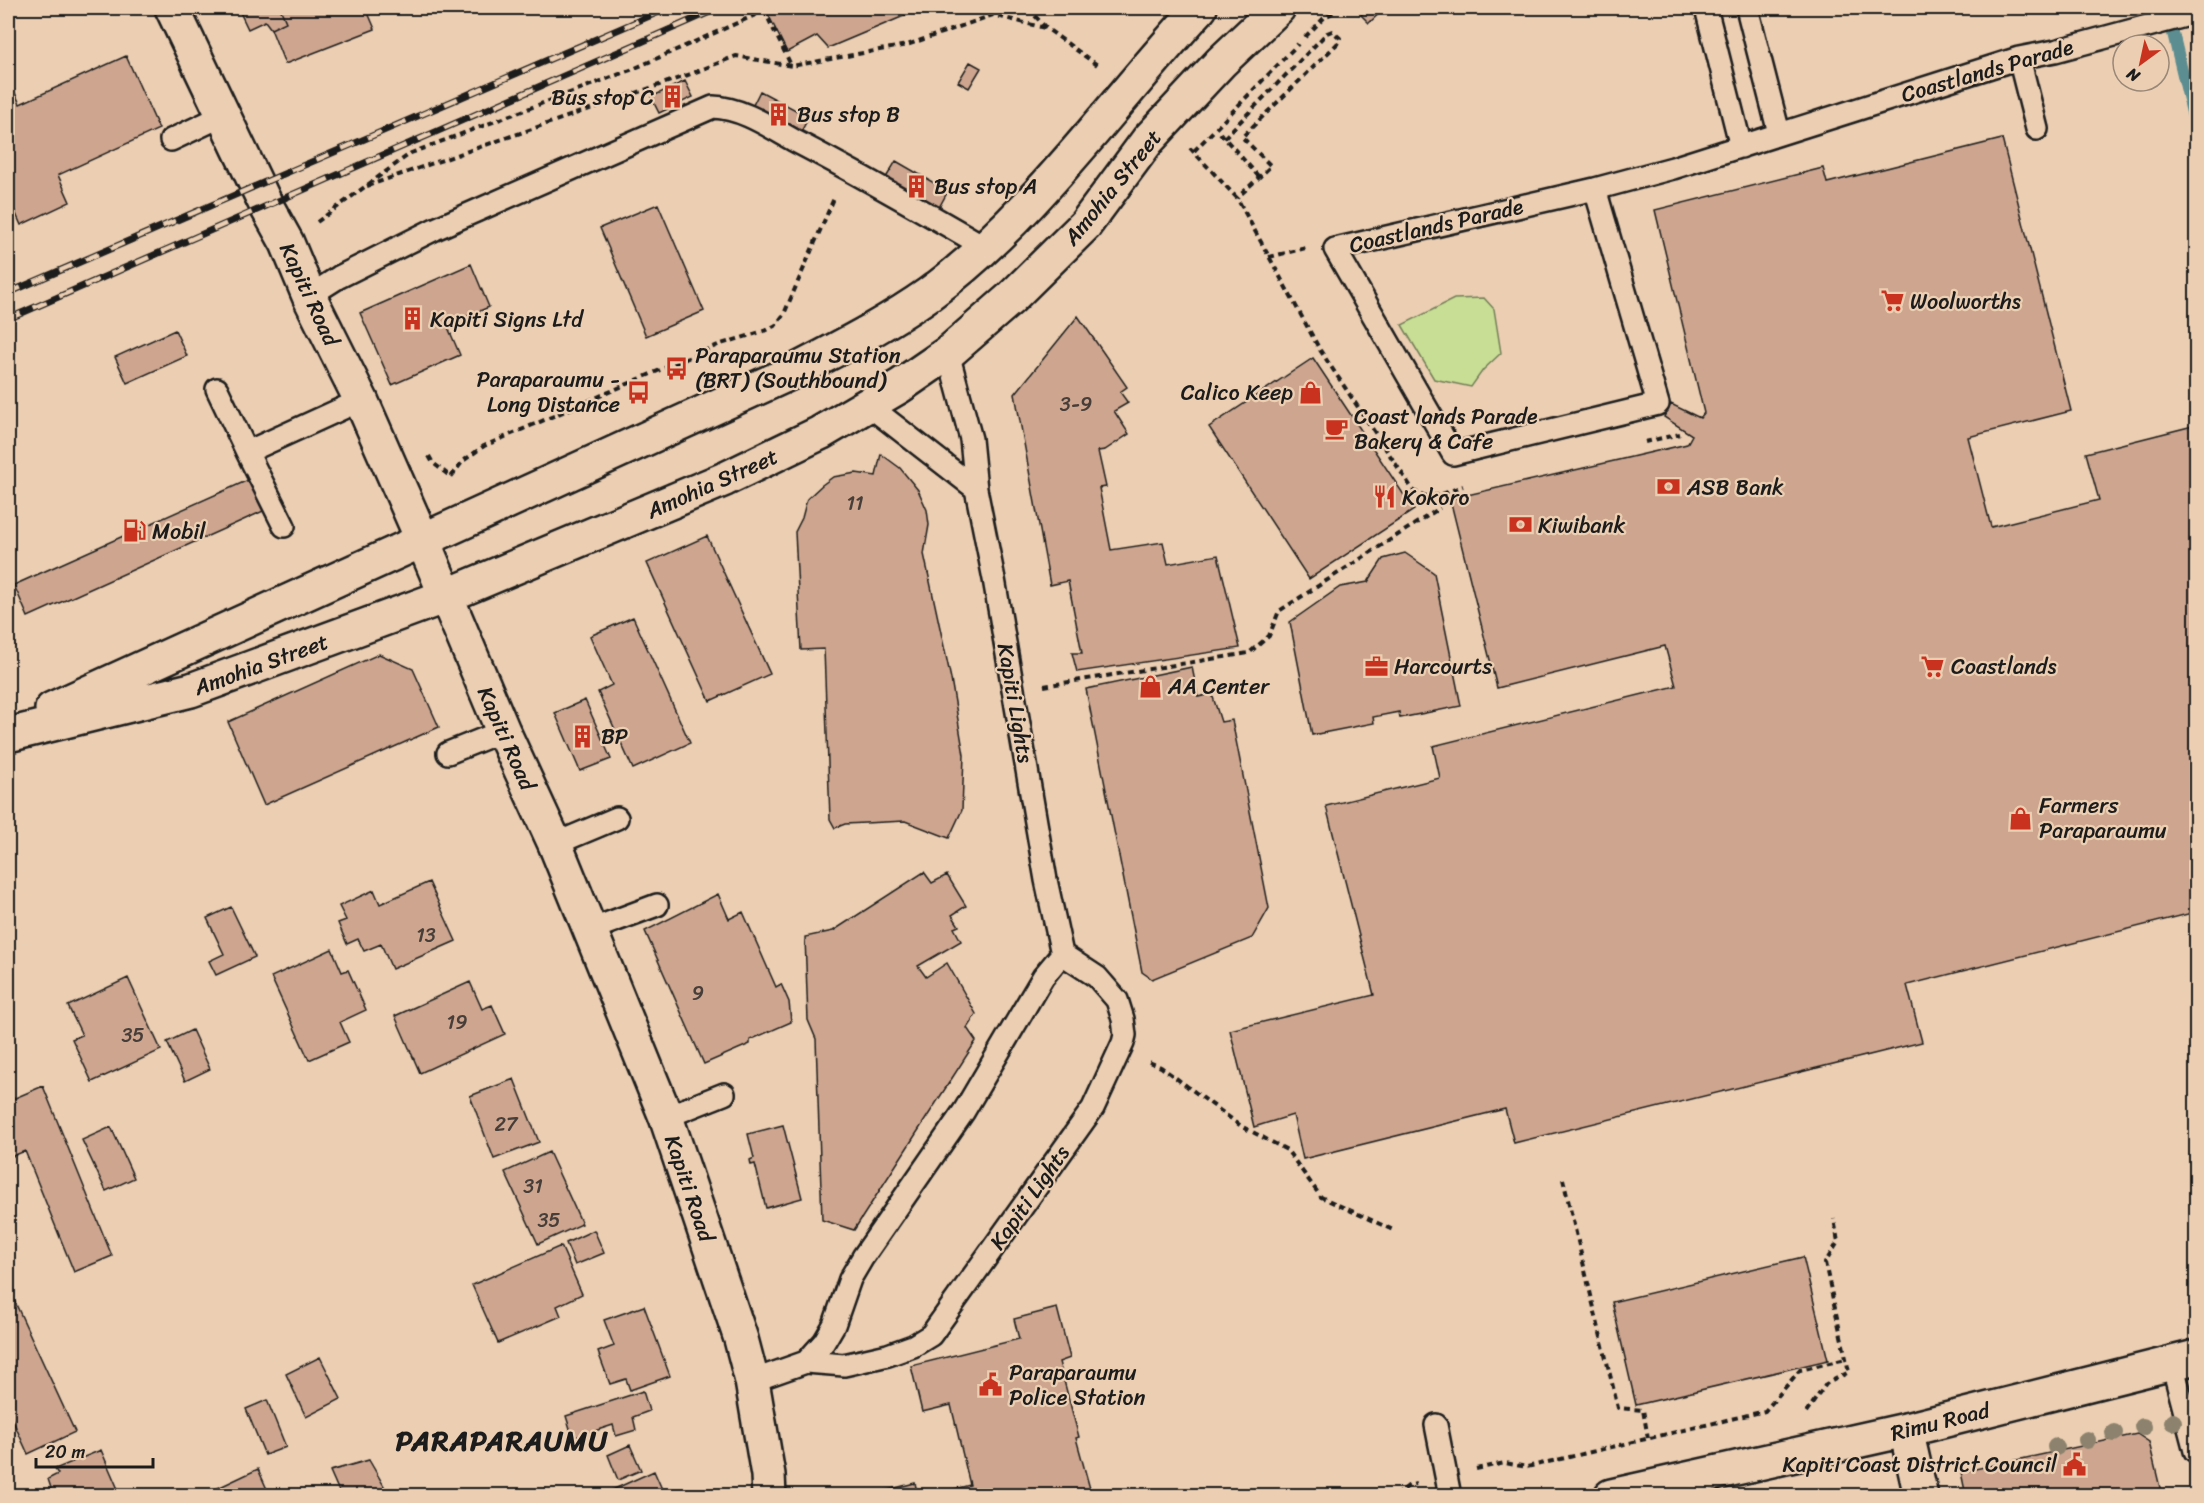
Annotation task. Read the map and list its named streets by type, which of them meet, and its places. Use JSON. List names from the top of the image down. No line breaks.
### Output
{"streets":{"main road":["Amohia Street","Kapiti Road","Rimu Road"],"lane":["Coastlands Parade","Kapiti Lights"]},"crossings":[["Amohia Street","Kapiti Road"],["Amohia Street","Kapiti Lights"],["Kapiti Road","Kapiti Lights"]],"districts":["PARAPARAUMU"],"places":{"building":["Bus stop C","Bus stop B","Bus stop A","Kapiti Signs Ltd","BP"],"supermarket":["Woolworths","Coastlands"],"bus stop":["Paraparaumu Station (BRT) (Southbound)","Paraparaumu - Long Distance"],"shop":["Calico Keep","AA Center","Farmers Paraparaumu"],"cafe":["Coast lands Parade Bakery & Cafe"],"bank":["ASB Bank","Kiwibank"],"restaurant":["Kokoro"],"fuel station":["Mobil"],"office":["Harcourts"],"public building":["Paraparaumu Police Station","Kapiti Coast District Council"]},"house_numbers":["3-9","11","13","9","19","35","27","31","35"],"scale_bar":"20 m","north":"bottom left"}
